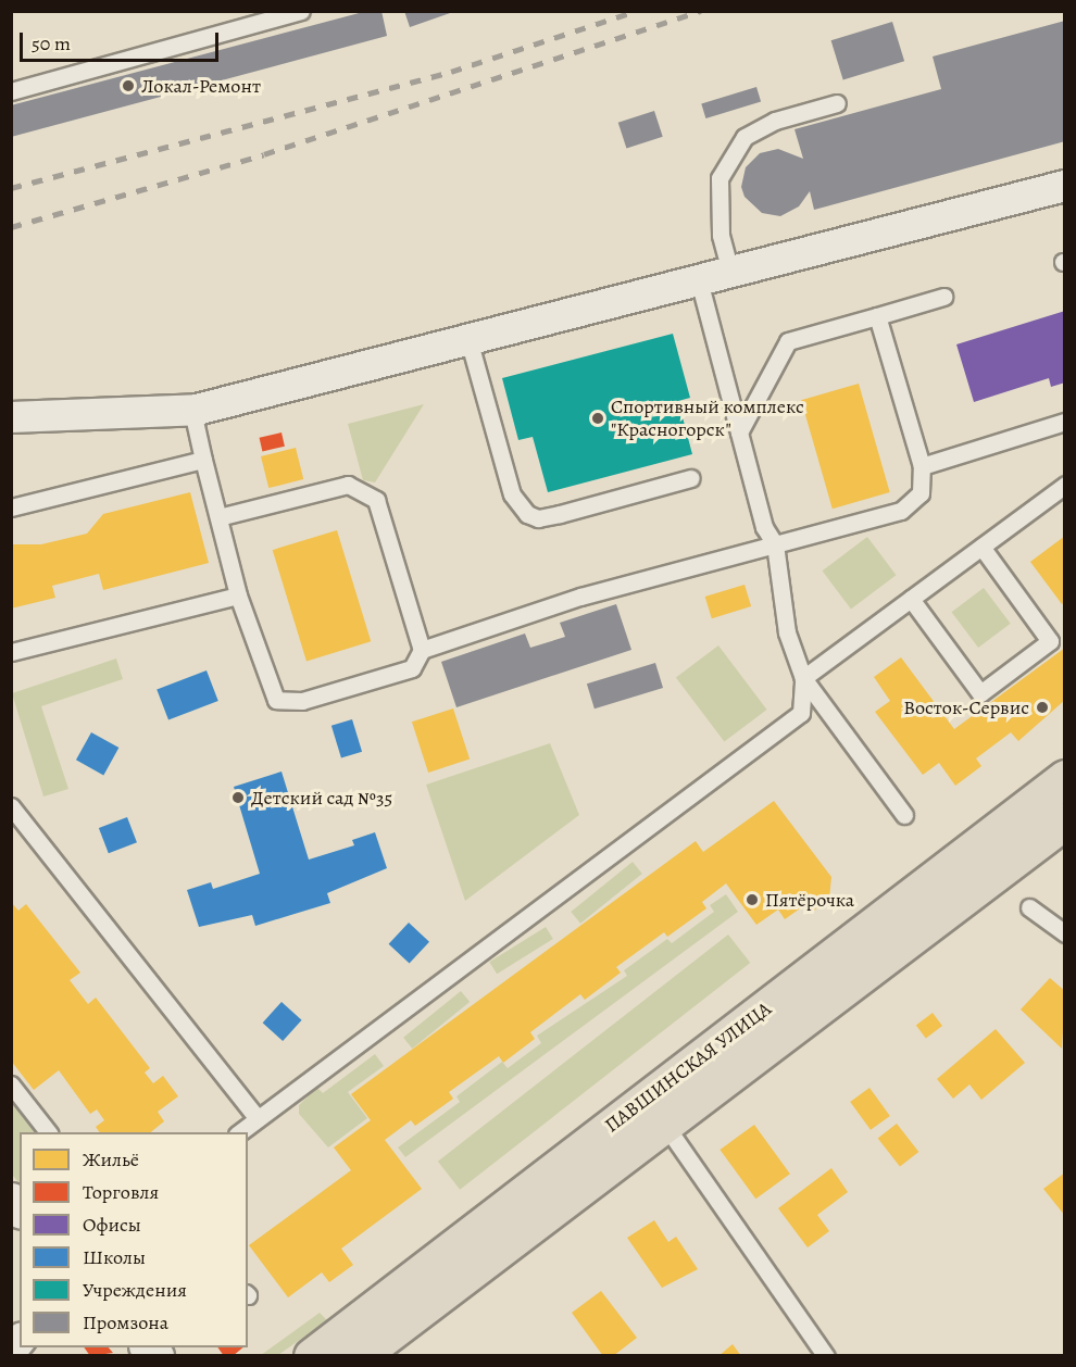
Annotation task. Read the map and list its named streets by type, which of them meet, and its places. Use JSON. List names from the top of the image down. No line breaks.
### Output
{"streets":{"main road":["ПАВШИНСКАЯ УЛИЦА"]},"places":["Локал-Ремонт","Спортивный комплекс \"Красногорск\"","Восток-Сервис","Детский сад №35","Пятёрочка"],"legend":["Жильё","Торговля","Офисы","Школы","Учреждения","Промзона"],"scale_bar":"50 m"}
